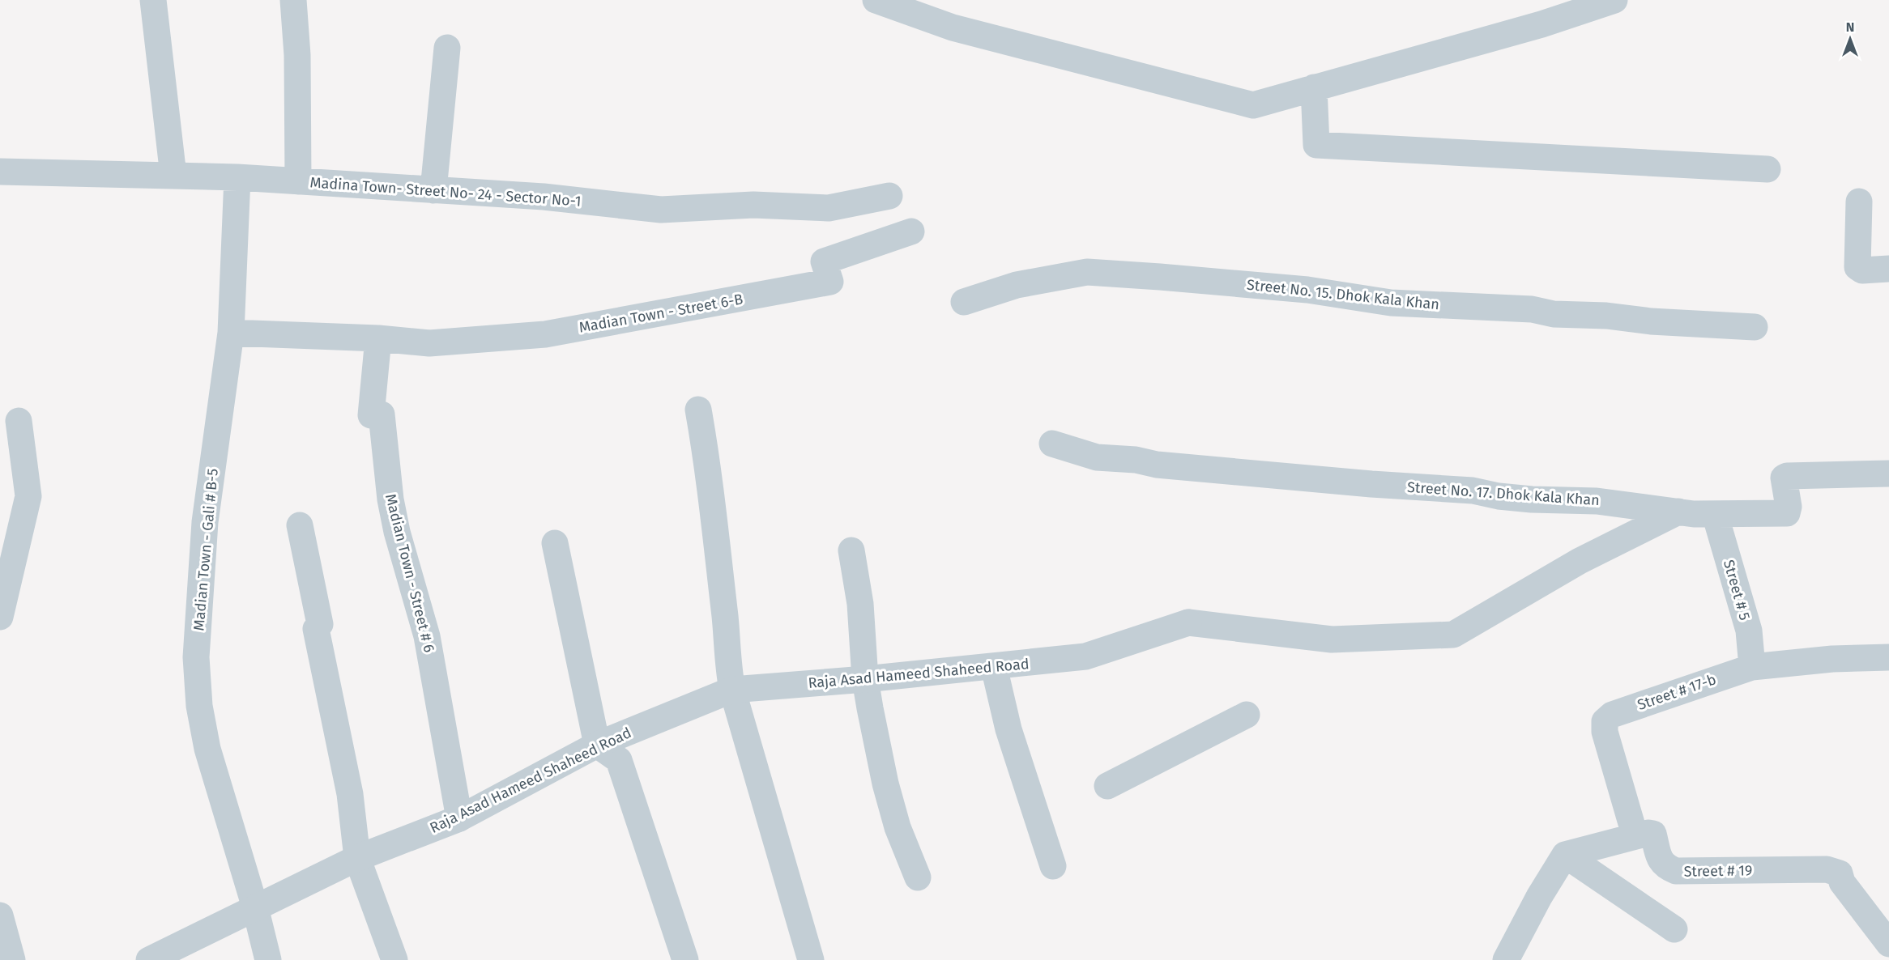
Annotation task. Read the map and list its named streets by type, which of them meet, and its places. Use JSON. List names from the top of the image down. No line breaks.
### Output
{"streets":{"street":["Madina Town- Street No- 24 - Sector No-1","Street No. 15. Dhok Kala Khan","Madian Town - Street 6-B","Street No. 17. Dhok Kala Khan","Madian Town - Gali # B-5","Madian Town - Street # 6","Street # 5","Raja Asad Hameed Shaheed Road","Street # 17-b","Street # 19"]},"crossings":[["Madian Town - Street 6-B","Madian Town - Street # 6"],["Street No. 17. Dhok Kala Khan","Street # 5"],["Street No. 17. Dhok Kala Khan","Raja Asad Hameed Shaheed Road"],["Madian Town - Gali # B-5","Raja Asad Hameed Shaheed Road"],["Madian Town - Street # 6","Raja Asad Hameed Shaheed Road"],["Street # 5","Street # 17-b"],["Street # 17-b","Street # 19"]],"north":"top"}
